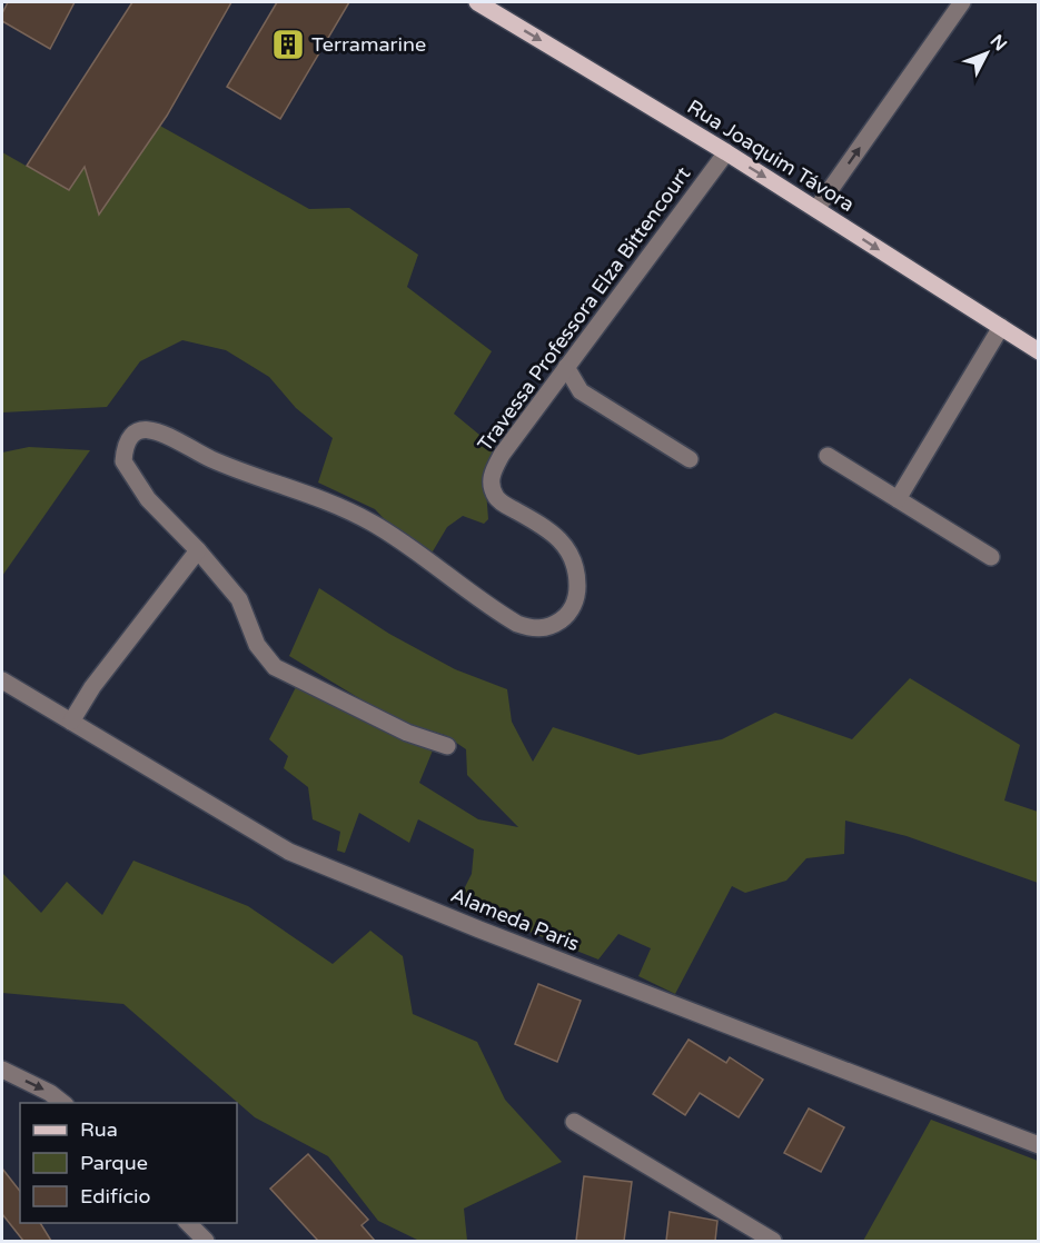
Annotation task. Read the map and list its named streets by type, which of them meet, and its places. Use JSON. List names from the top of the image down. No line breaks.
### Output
{"streets":{"main road":["Rua Joaquim Távora"],"street":["Travessa Professora Elza Bittencourt","Alameda Paris"]},"crossings":[["Rua Joaquim Távora","Travessa Professora Elza Bittencourt"]],"one_way":["Rua Joaquim Távora"],"places":{"building":["Terramarine"]},"legend":["Rua","Parque","Edifício"],"north":"top right"}
